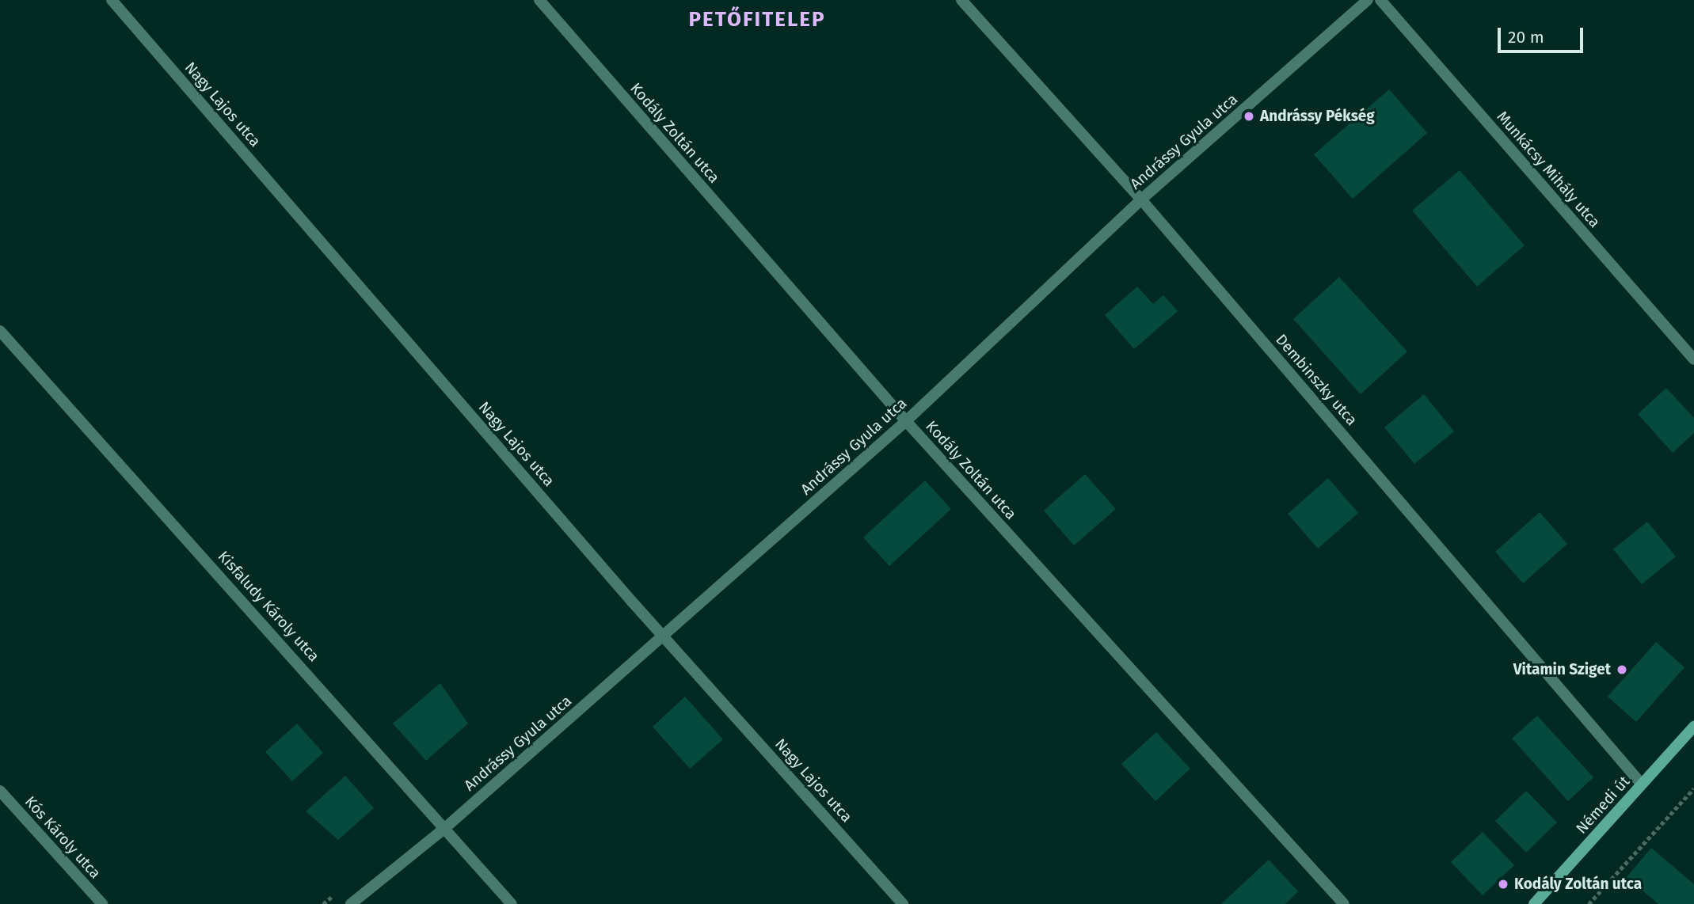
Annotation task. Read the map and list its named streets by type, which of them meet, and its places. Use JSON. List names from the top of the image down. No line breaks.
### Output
{"streets":{"main road":["Némedi út"],"street":["Nagy Lajos utca","Kodály Zoltán utca","Andrássy Gyula utca","Munkácsy Mihály utca","Dembinszky utca","Kisfaludy Károly utca","Kós Károly utca"]},"crossings":[["Nagy Lajos utca","Andrássy Gyula utca"],["Kodály Zoltán utca","Andrássy Gyula utca"],["Andrássy Gyula utca","Dembinszky utca"],["Andrássy Gyula utca","Kisfaludy Károly utca"],["Dembinszky utca","Némedi út"]],"districts":["PETŐFITELEP"],"places":["Andrássy Pékség","Vitamin Sziget","Kodály Zoltán utca"],"scale_bar":"20 m"}
